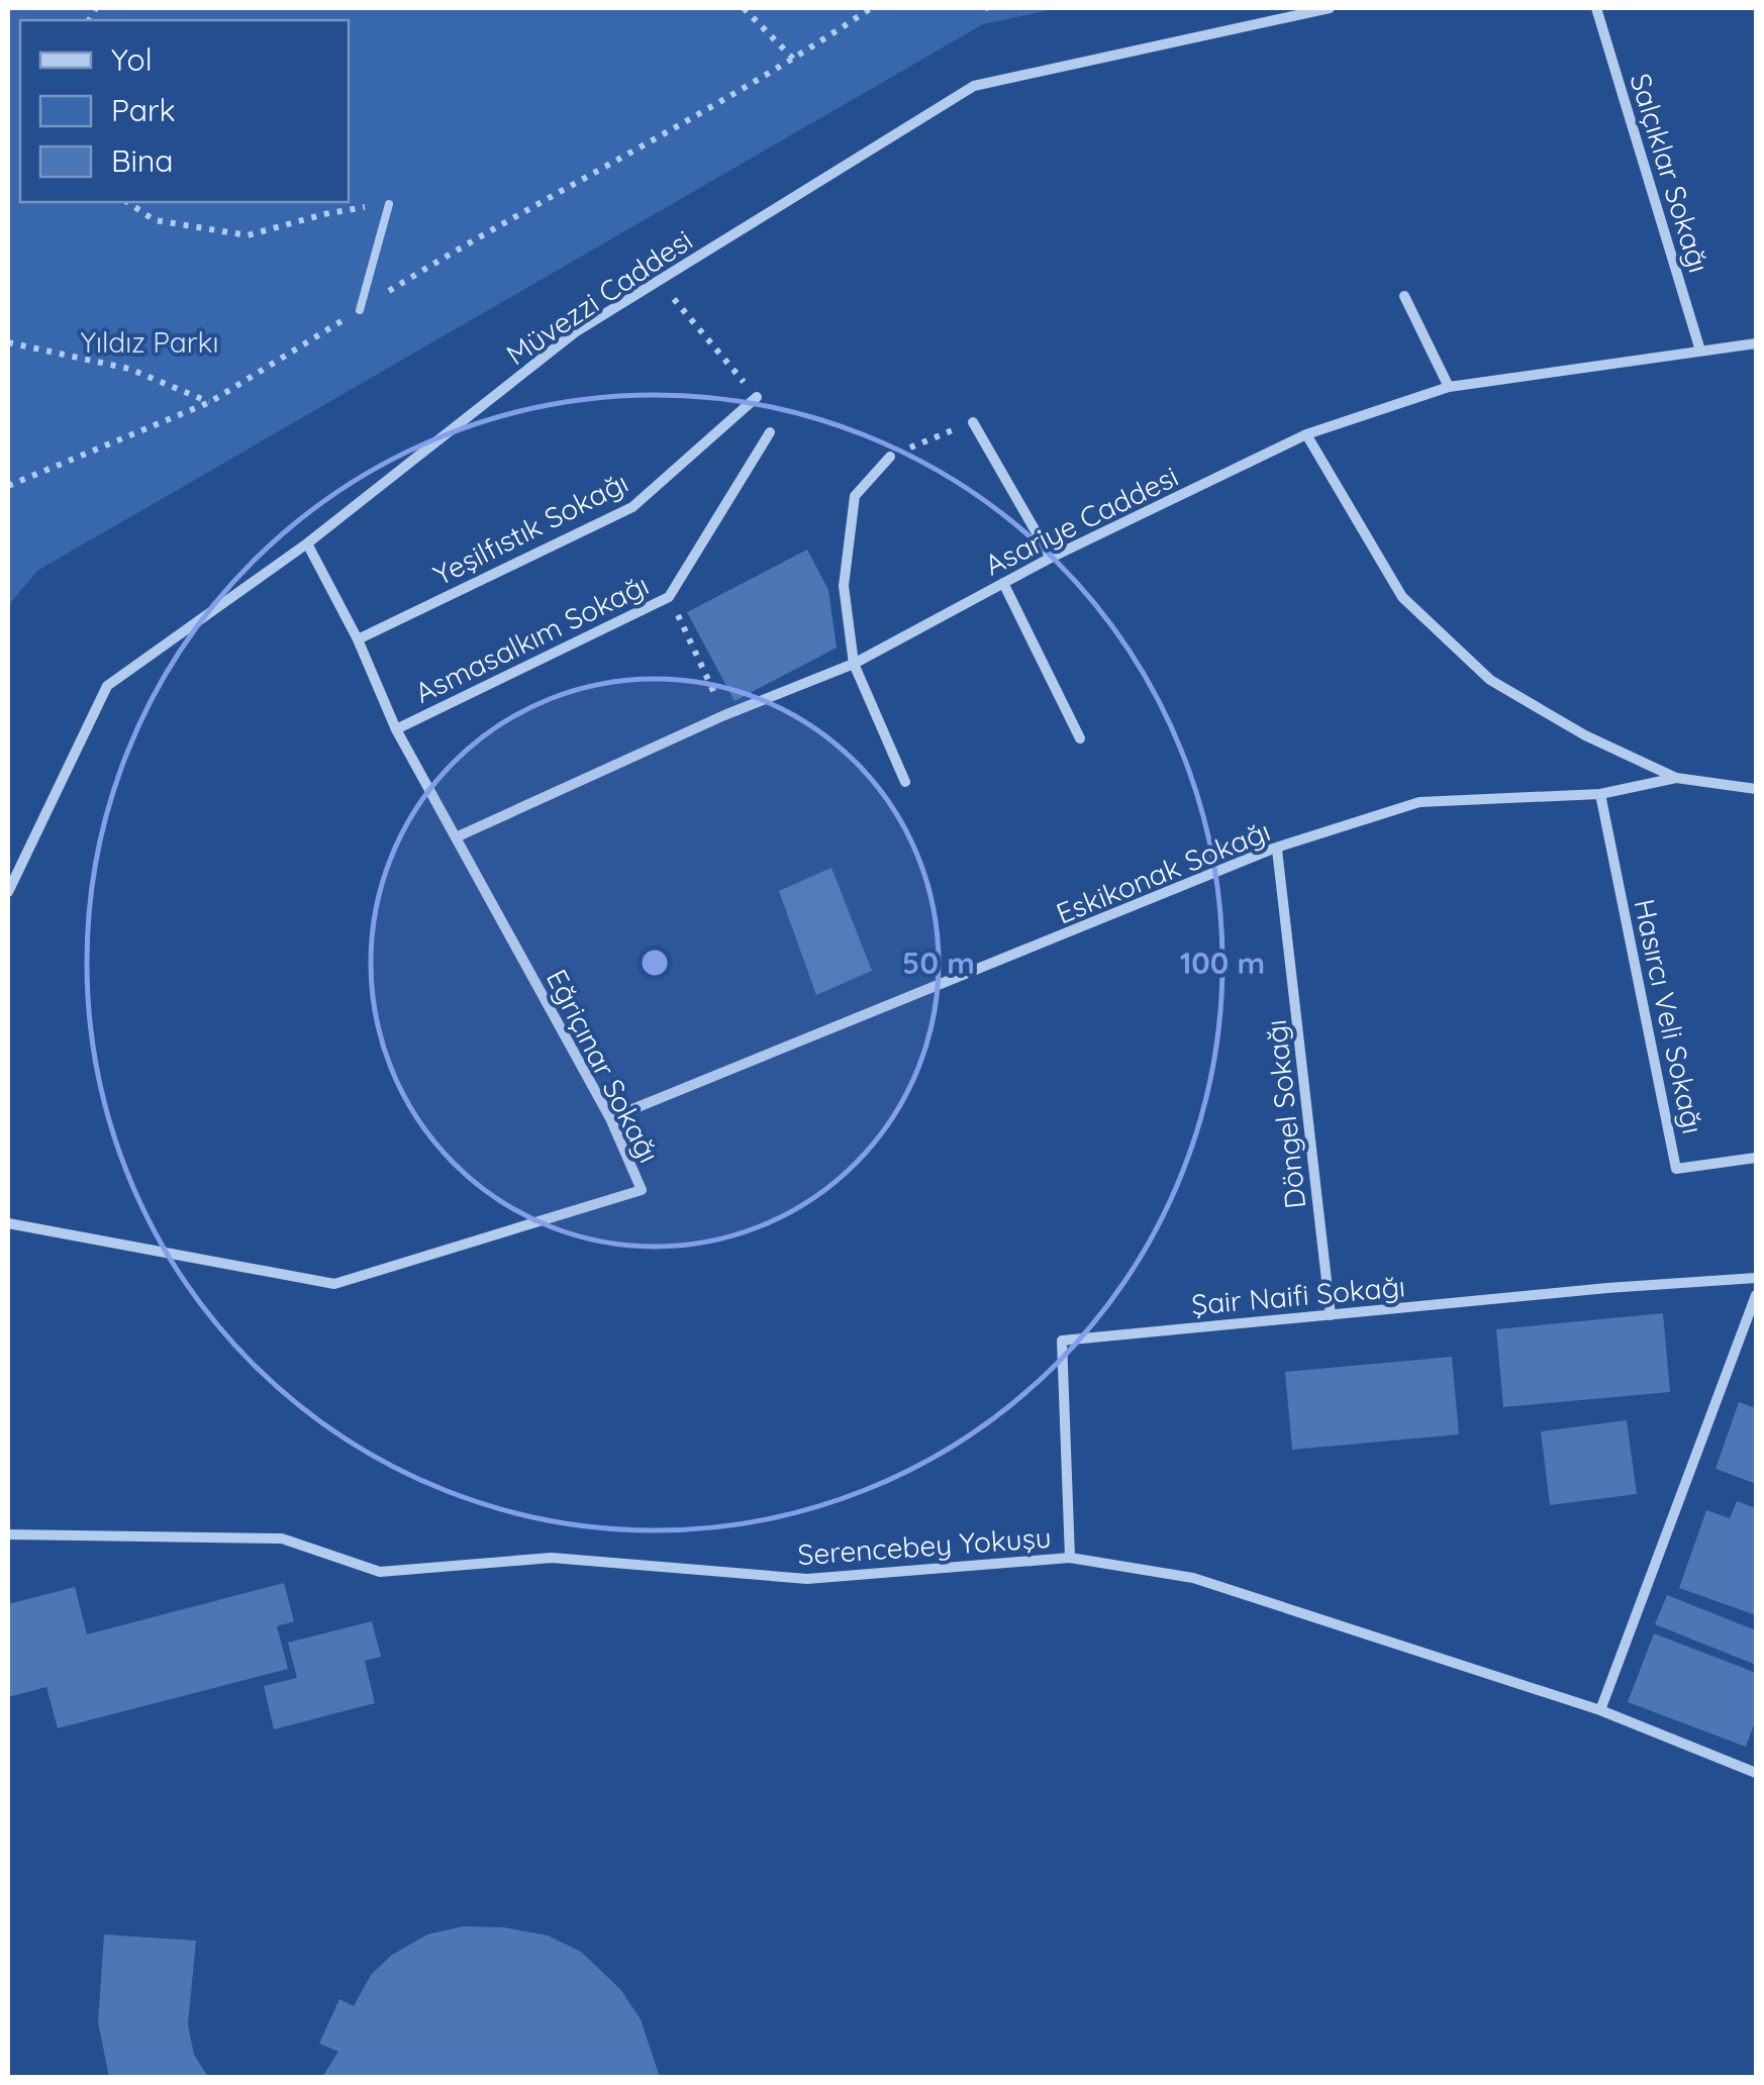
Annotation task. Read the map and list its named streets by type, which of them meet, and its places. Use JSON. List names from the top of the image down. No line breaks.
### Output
{"streets":{"street":["Salçıklar Sokağı","Müvezzi Caddesi","Asariye Caddesi","Yeşilfıstık Sokağı","Asmasalkım Sokağı","Eskikonak Sokağı","Hasırcı Veli Sokağı","Eğriçınar Sokağı","Döngel Sokağı","Şair Naifi Sokağı","Serencebey Yokuşu"]},"crossings":[["Salçıklar Sokağı","Asariye Caddesi"],["Müvezzi Caddesi","Eğriçınar Sokağı"],["Asariye Caddesi","Eğriçınar Sokağı"],["Yeşilfıstık Sokağı","Eğriçınar Sokağı"],["Asmasalkım Sokağı","Eğriçınar Sokağı"],["Eskikonak Sokağı","Hasırcı Veli Sokağı"],["Eskikonak Sokağı","Eğriçınar Sokağı"],["Eskikonak Sokağı","Döngel Sokağı"],["Döngel Sokağı","Şair Naifi Sokağı"],["Şair Naifi Sokağı","Serencebey Yokuşu"]],"parks":["Yıldız Parkı"],"legend":["Yol","Park","Bina"],"rings":["50 m","100 m"]}
